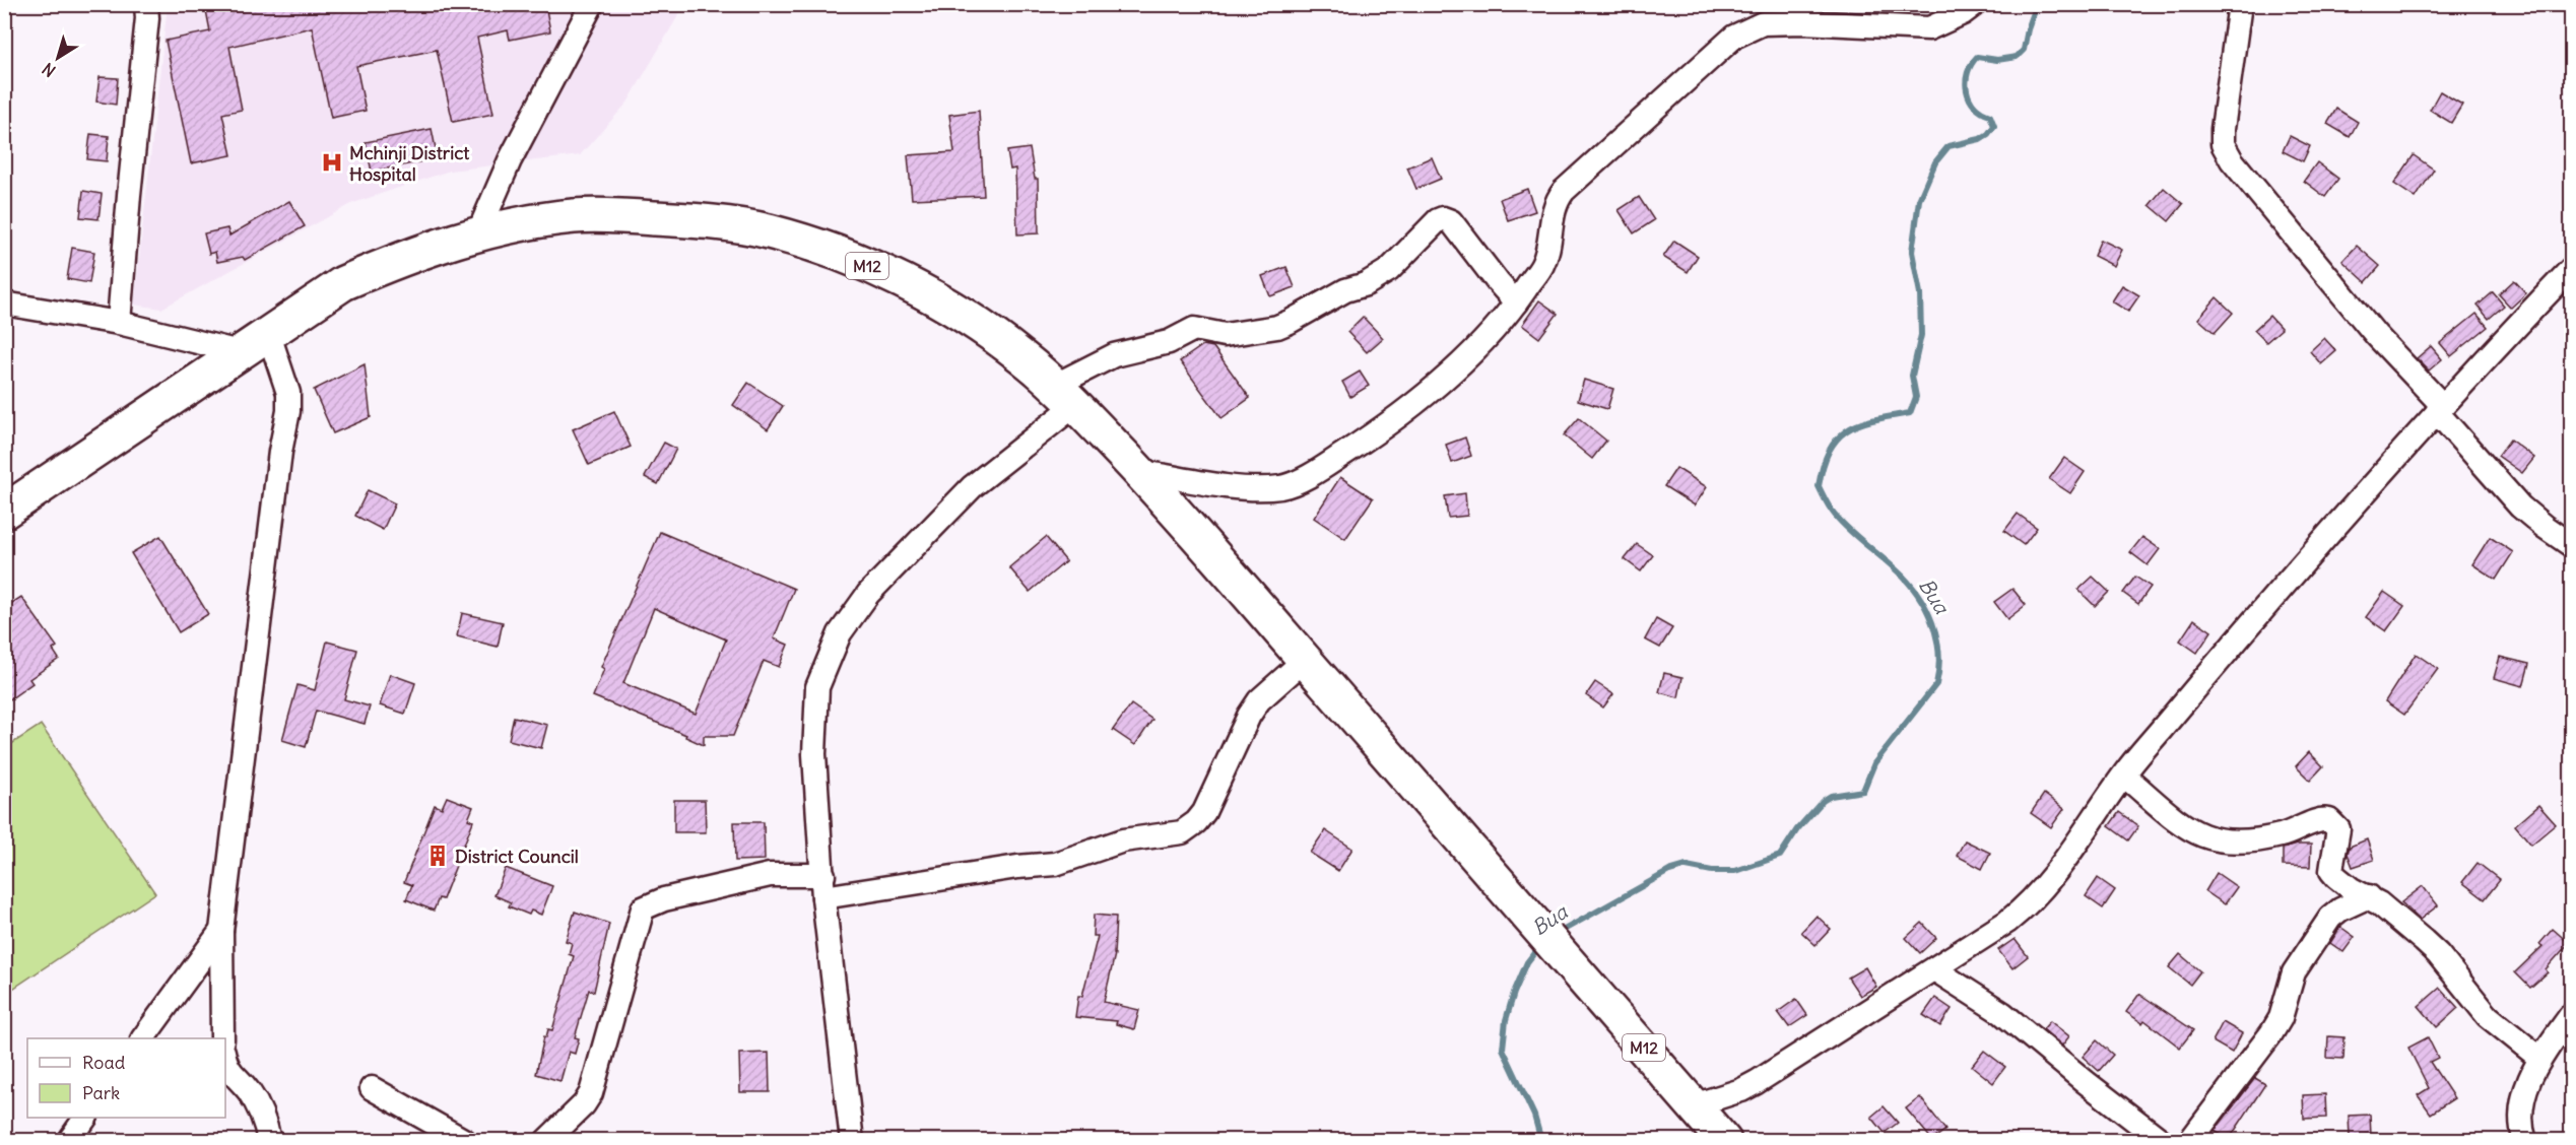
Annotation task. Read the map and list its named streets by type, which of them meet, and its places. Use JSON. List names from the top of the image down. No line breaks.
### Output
{"streets":{"highway":["M12"]},"water":["Bua"],"places":{"hospital":["Mchinji District Hospital"],"building":["District Council"]},"legend":["Road","Park"],"north":"bottom left"}
